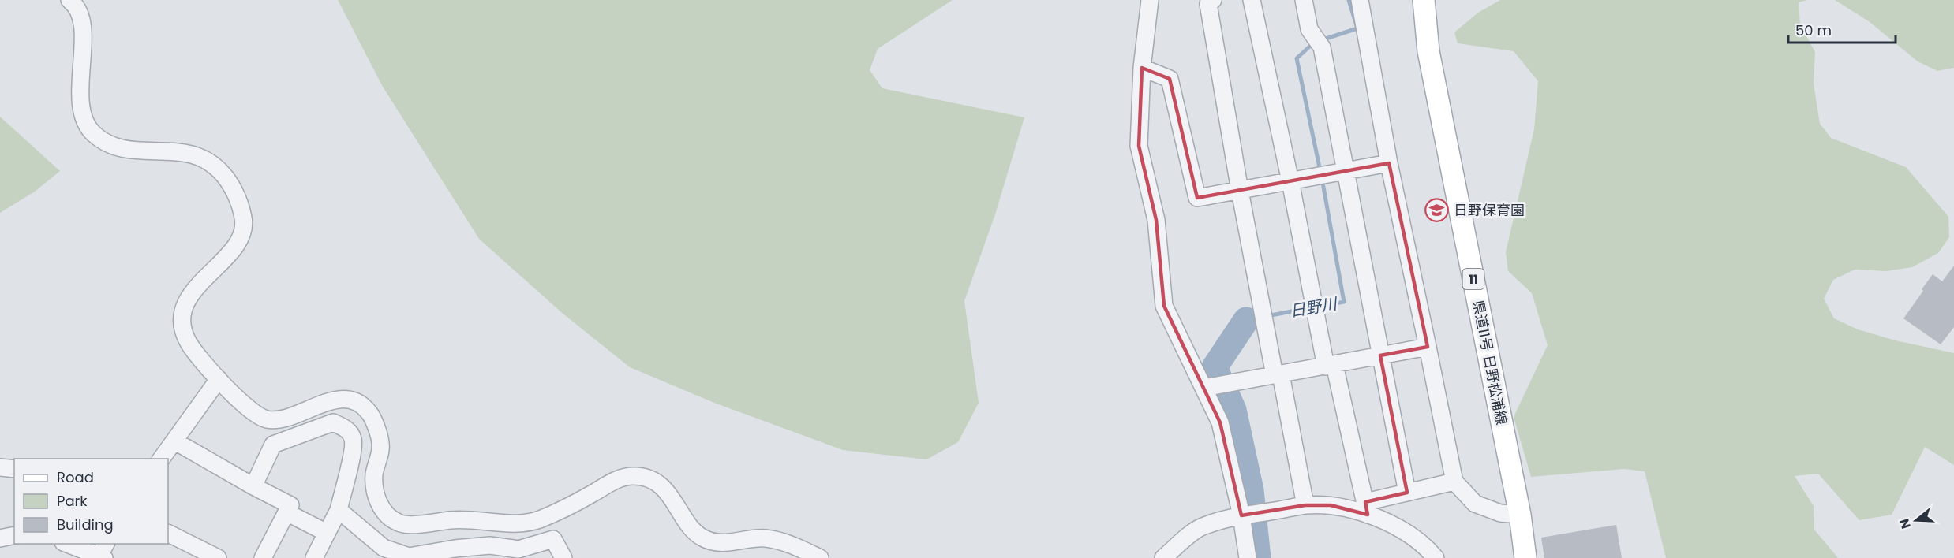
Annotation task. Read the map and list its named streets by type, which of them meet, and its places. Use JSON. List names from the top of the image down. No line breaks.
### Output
{"streets":{"main road":["11","県道11号 日野松浦線"]},"water":["日野川"],"places":{"school or university":["日野保育園"]},"legend":["Road","Park","Building"],"scale_bar":"50 m","north":"left"}
